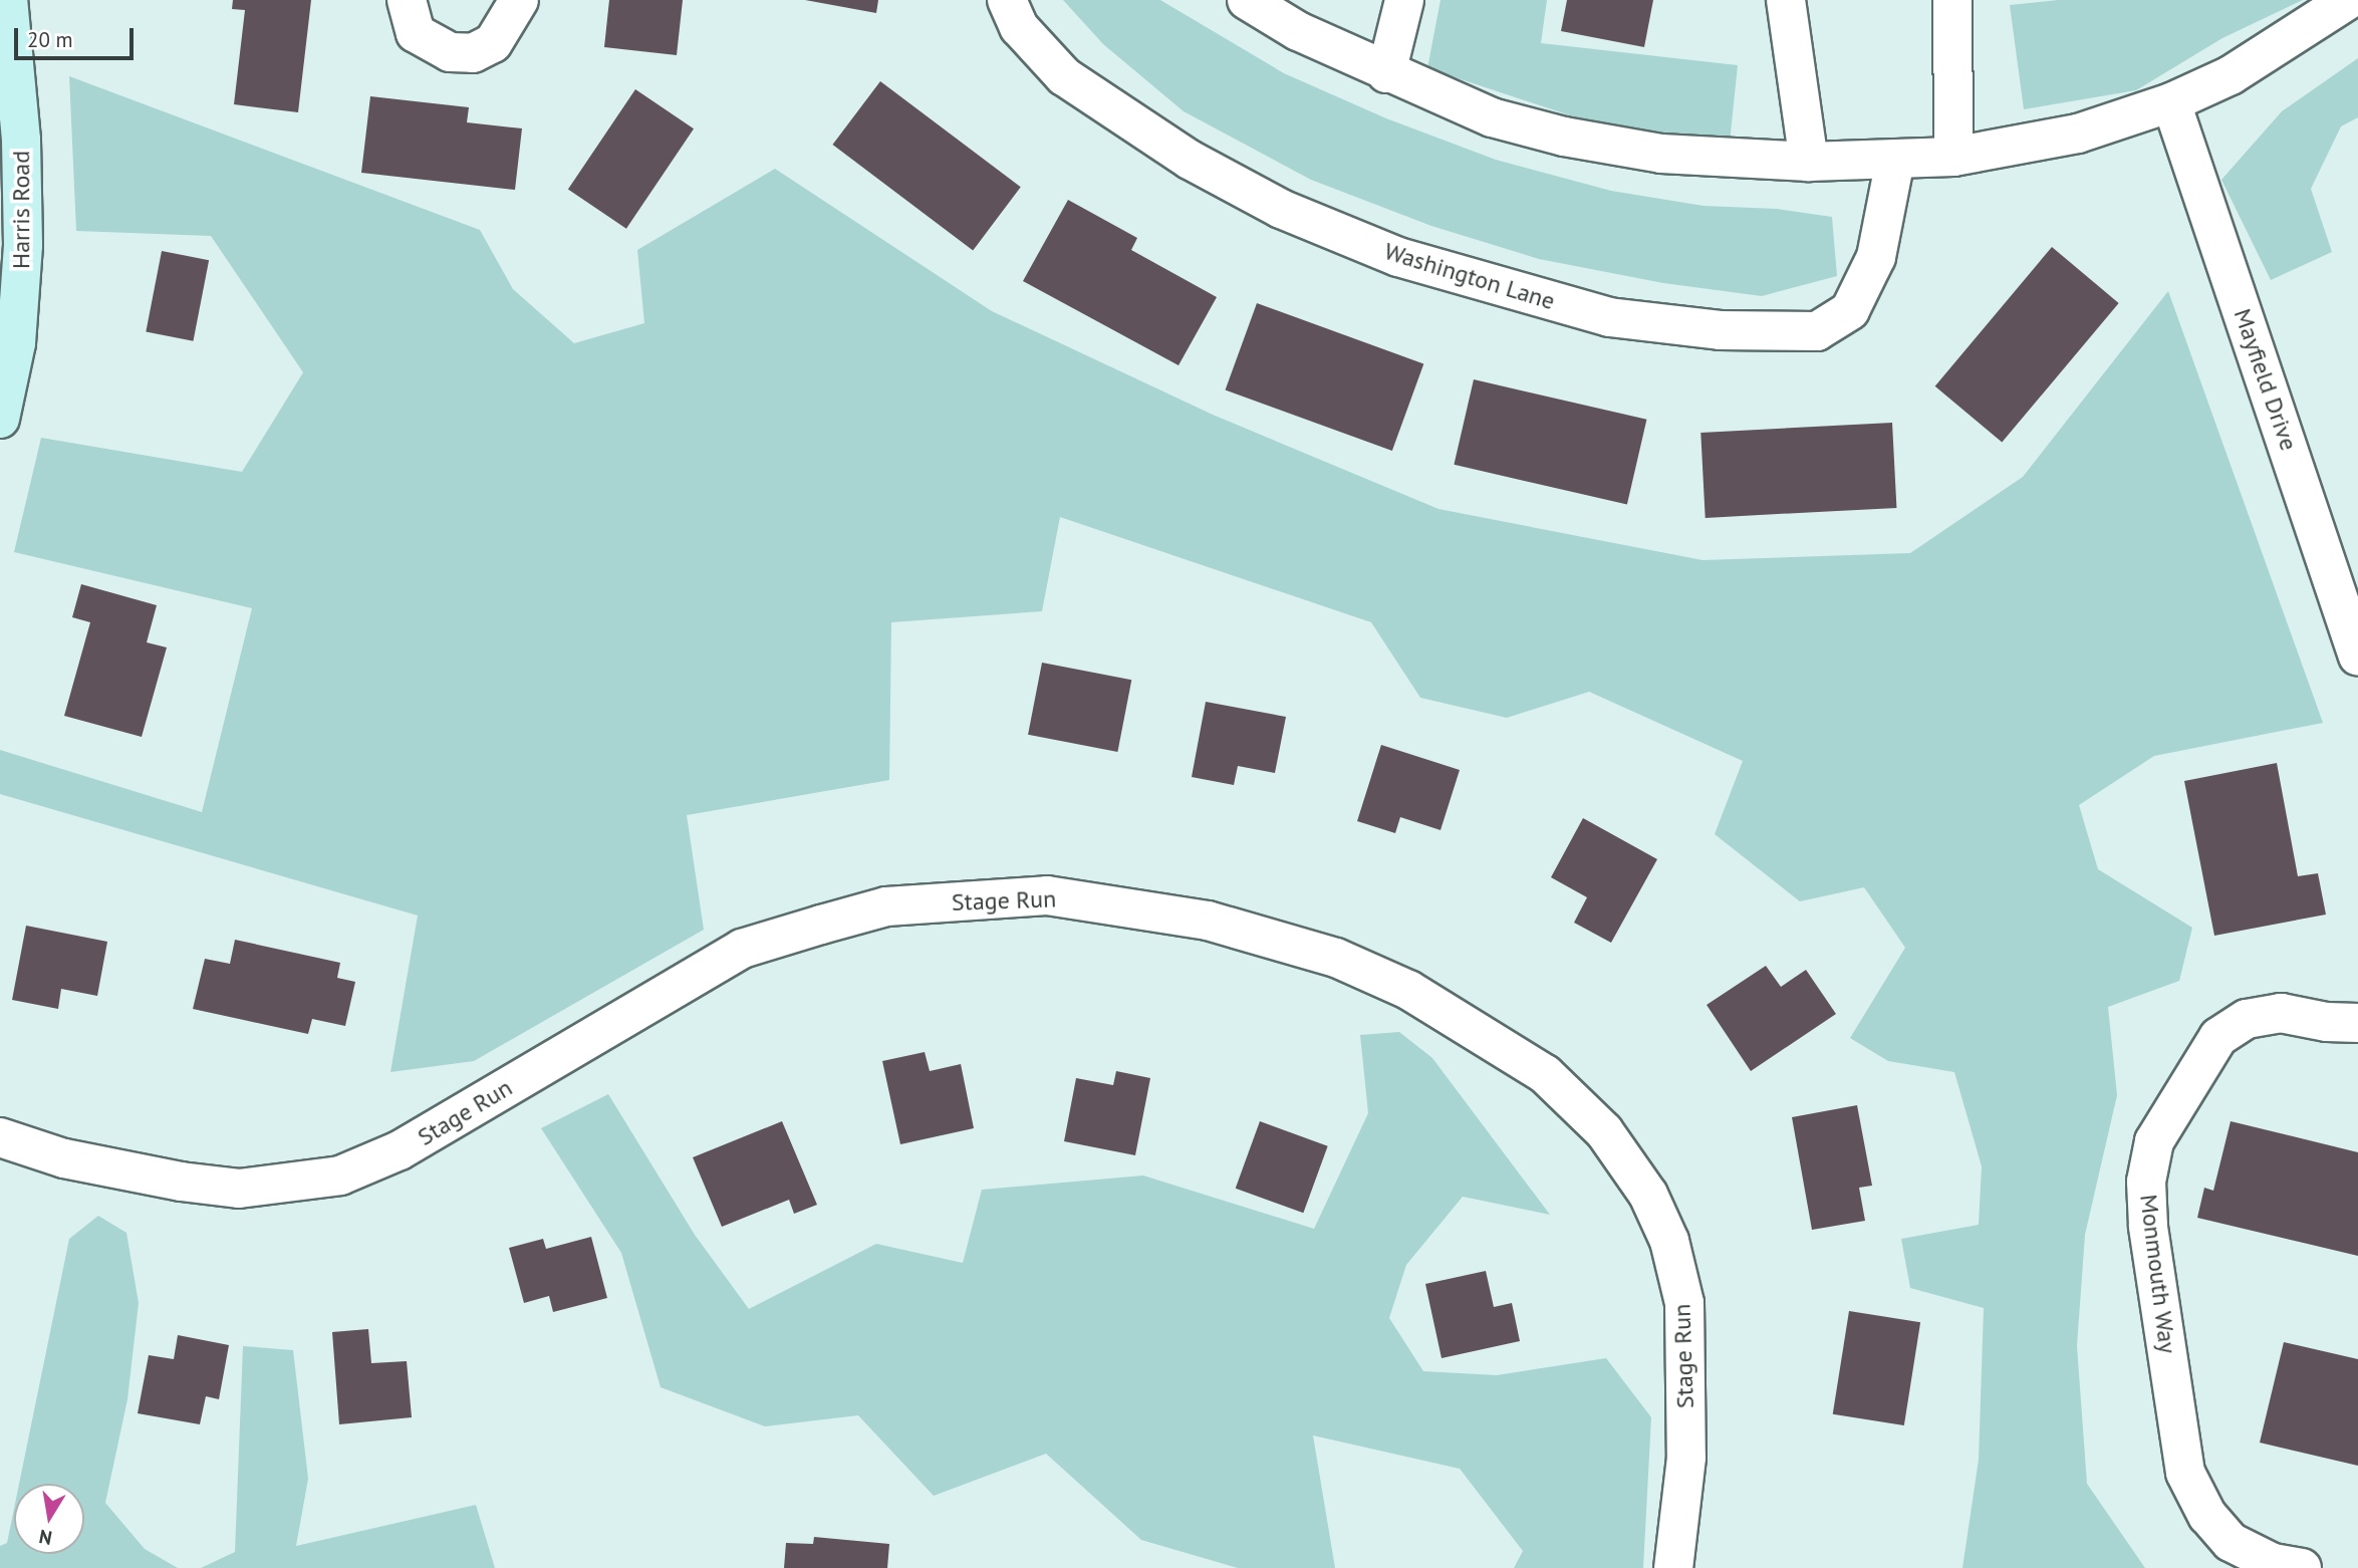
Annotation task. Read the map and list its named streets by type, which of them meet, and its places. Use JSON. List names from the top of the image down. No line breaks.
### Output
{"streets":{"street":["Harris Road","Washington Lane","Mayfield Drive","Stage Run","Monmouth Way"]},"scale_bar":"20 m","north":"bottom"}
